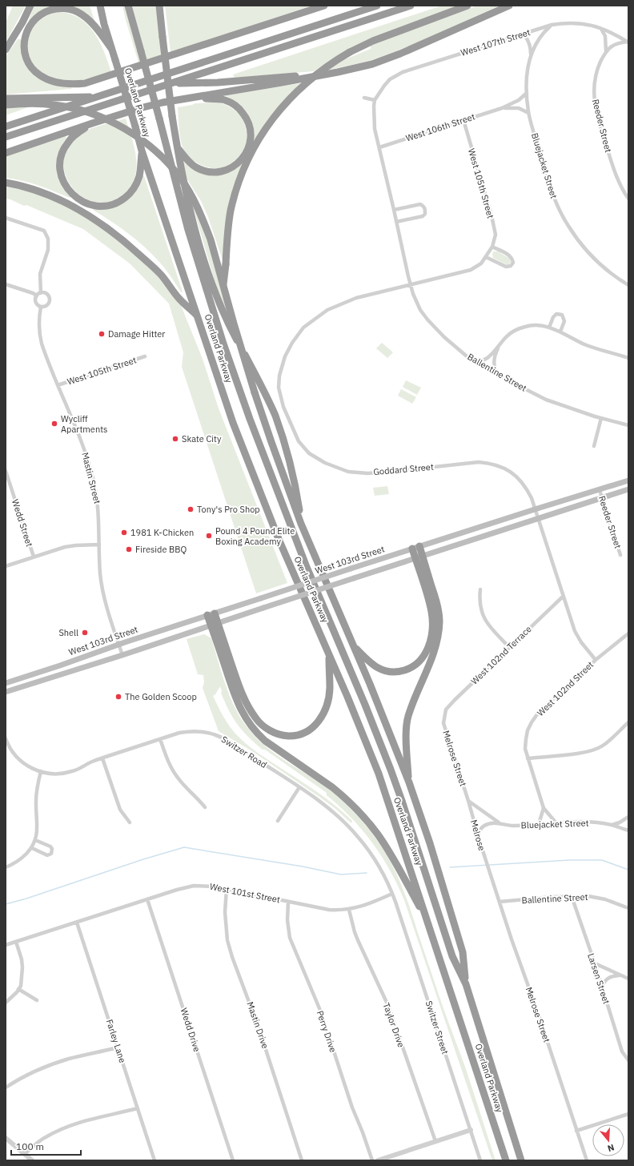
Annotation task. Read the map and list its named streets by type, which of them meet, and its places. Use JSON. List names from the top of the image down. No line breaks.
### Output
{"streets":{"highway":["Overland Parkway"],"main road":["West 103rd Street"],"street":["West 107th Street","Reeder Street","West 106th Street","Bluejacket Street","West 105th Street","Ballentine Street","Goddard Street","Mastin Street","Wedd Street","West 102nd Terrace","West 102nd Street","Switzer Road","Melrose Street","Melrose","West 101st Street","Larsen Street","Mastin Drive","Taylor Drive","Switzer Street","Wedd Drive","Perry Drive","Farley Lane"]},"crossings":[["West 107th Street","Reeder Street"],["West 107th Street","Bluejacket Street"],["West 107th Street","Ballentine Street"],["Reeder Street","West 103rd Street"],["West 106th Street","Bluejacket Street"],["West 106th Street","West 105th Street"],["West 106th Street","Ballentine Street"],["Bluejacket Street","Melrose Street"],["Bluejacket Street","Melrose"],["West 105th Street","Ballentine Street"],["West 105th Street","Goddard Street"],["West 105th Street","Mastin Street"],["Ballentine Street","Melrose Street"],["Ballentine Street","Larsen Street"],["Goddard Street","West 103rd Street"],["Goddard Street","West 102nd Terrace"],["Goddard Street","West 102nd Street"],["Mastin Street","West 103rd Street"],["West 102nd Terrace","Melrose Street"],["Switzer Road","West 101st Street"],["Switzer Road","Switzer Street"],["Melrose Street","Melrose"],["West 101st Street","Mastin Drive"],["West 101st Street","Taylor Drive"],["West 101st Street","Switzer Street"],["West 101st Street","Wedd Drive"],["West 101st Street","Perry Drive"],["West 101st Street","Farley Lane"]],"places":["Damage Hitter","Wycliff Apartments","Skate City","Tony's Pro Shop","1981 K-Chicken","Pound 4 Pound Elite Boxing Academy","Fireside BBQ","Shell","The Golden Scoop"],"scale_bar":"100 m","north":"bottom"}
